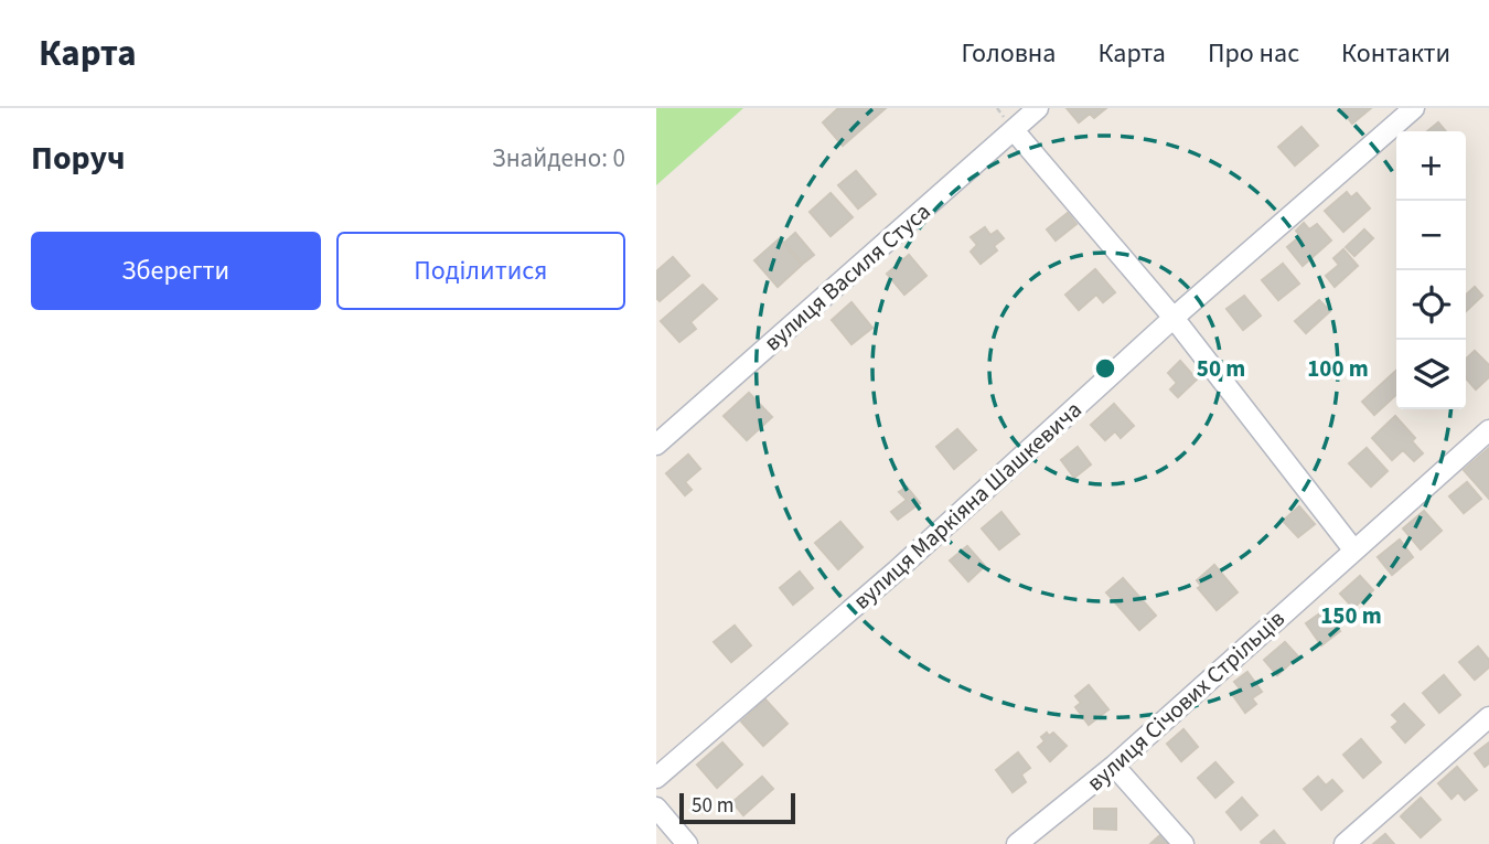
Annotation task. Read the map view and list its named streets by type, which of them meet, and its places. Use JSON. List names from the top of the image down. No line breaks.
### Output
{"streets":{"street":["вулиця Василя Стуса","вулиця Маркіяна Шашкевича","вулиця Січових Стрільців"]},"scale_bar":"50 m","page":{"header":"Карта","nav":["Головна","Карта","Про нас","Контакти"],"heading":["Поруч","Знайдено: 0"],"map_buttons":["+","−"],"buttons":["Зберегти","Поділитися"],"scale":"50 m"},"rings":["50 m","100 m","150 m"]}
